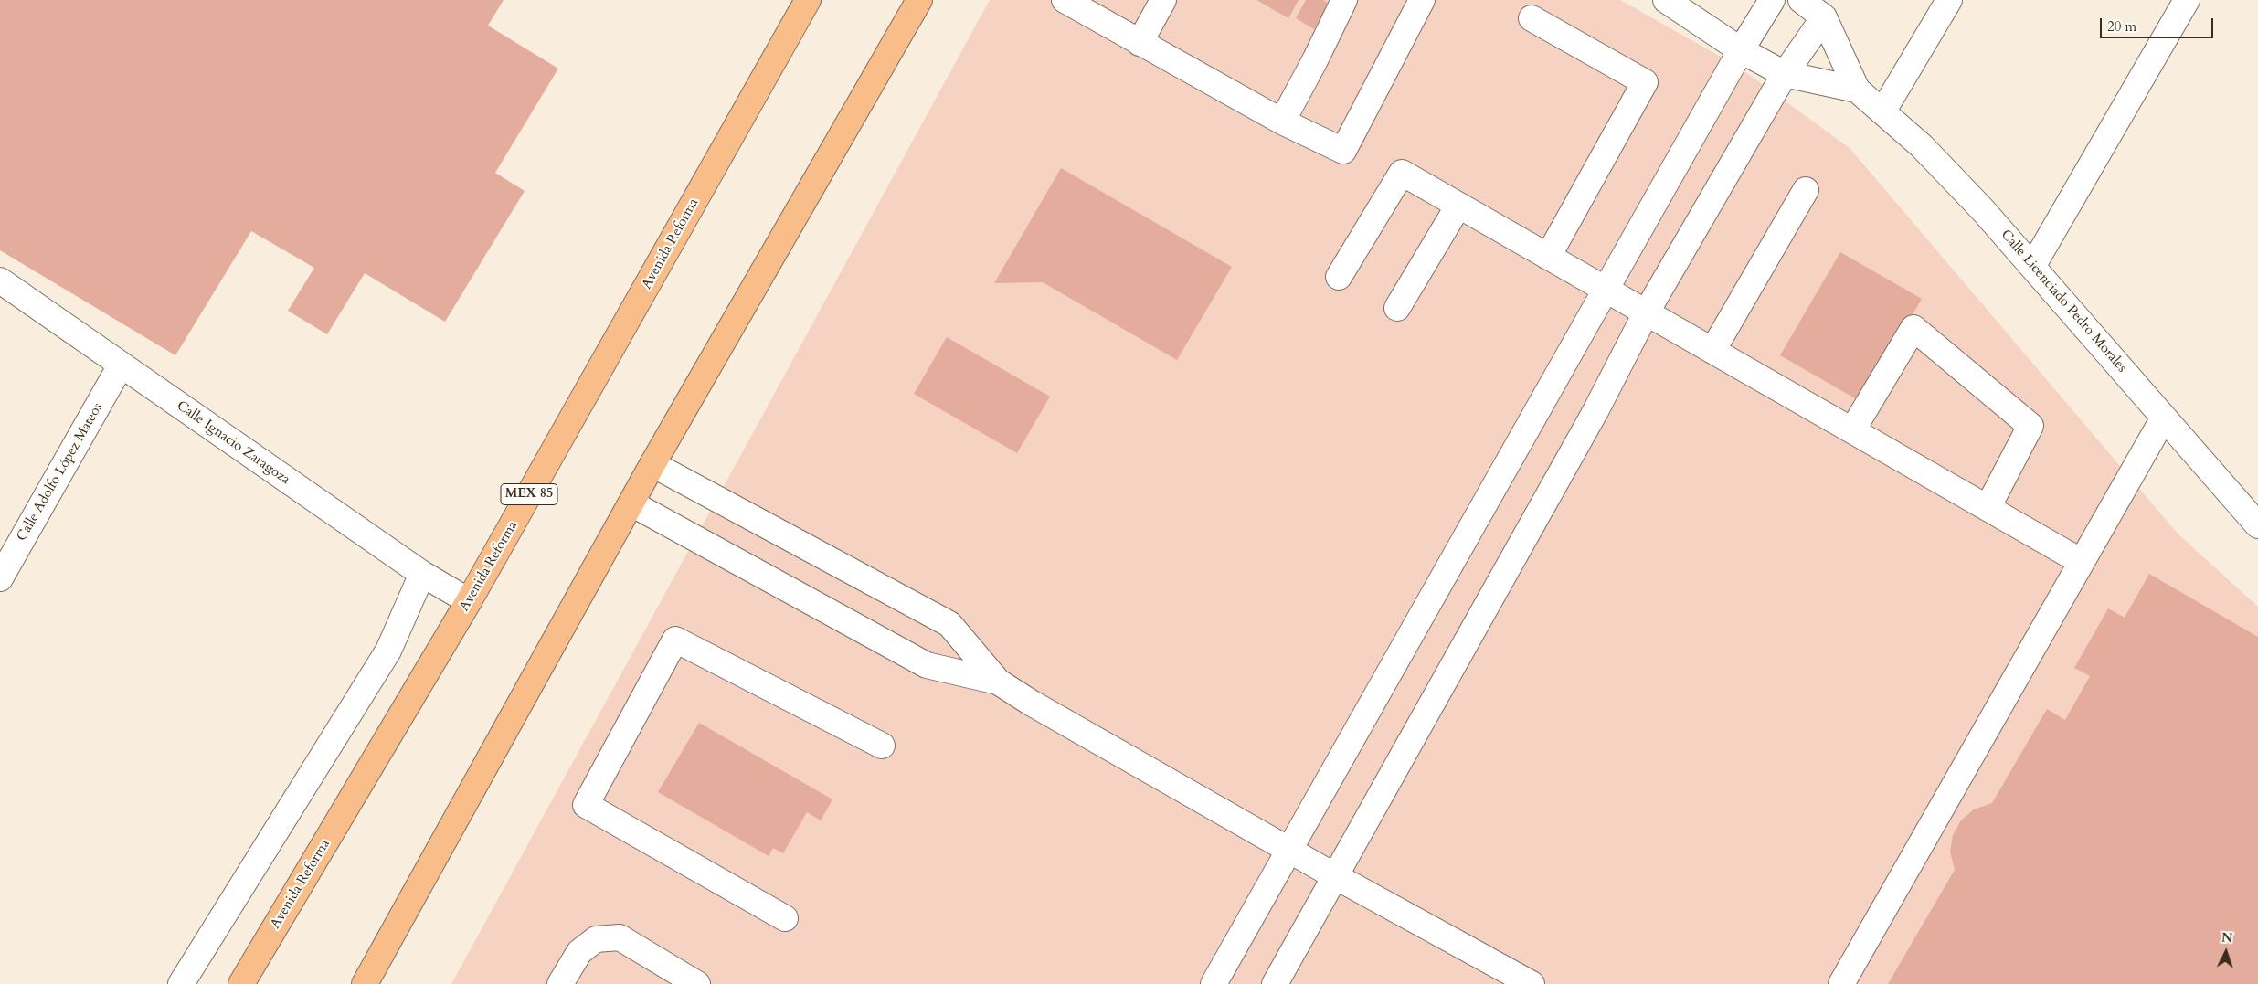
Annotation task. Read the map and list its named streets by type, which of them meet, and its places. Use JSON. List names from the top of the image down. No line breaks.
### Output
{"streets":{"main road":["Avenida Reforma","MEX 85"],"street":["Calle Licenciado Pedro Morales","Calle Ignacio Zaragoza","Calle Adolfo López Mateos"]},"crossings":[["Avenida Reforma","Calle Ignacio Zaragoza"],["Calle Ignacio Zaragoza","Calle Adolfo López Mateos"]],"scale_bar":"20 m","north":"top"}
